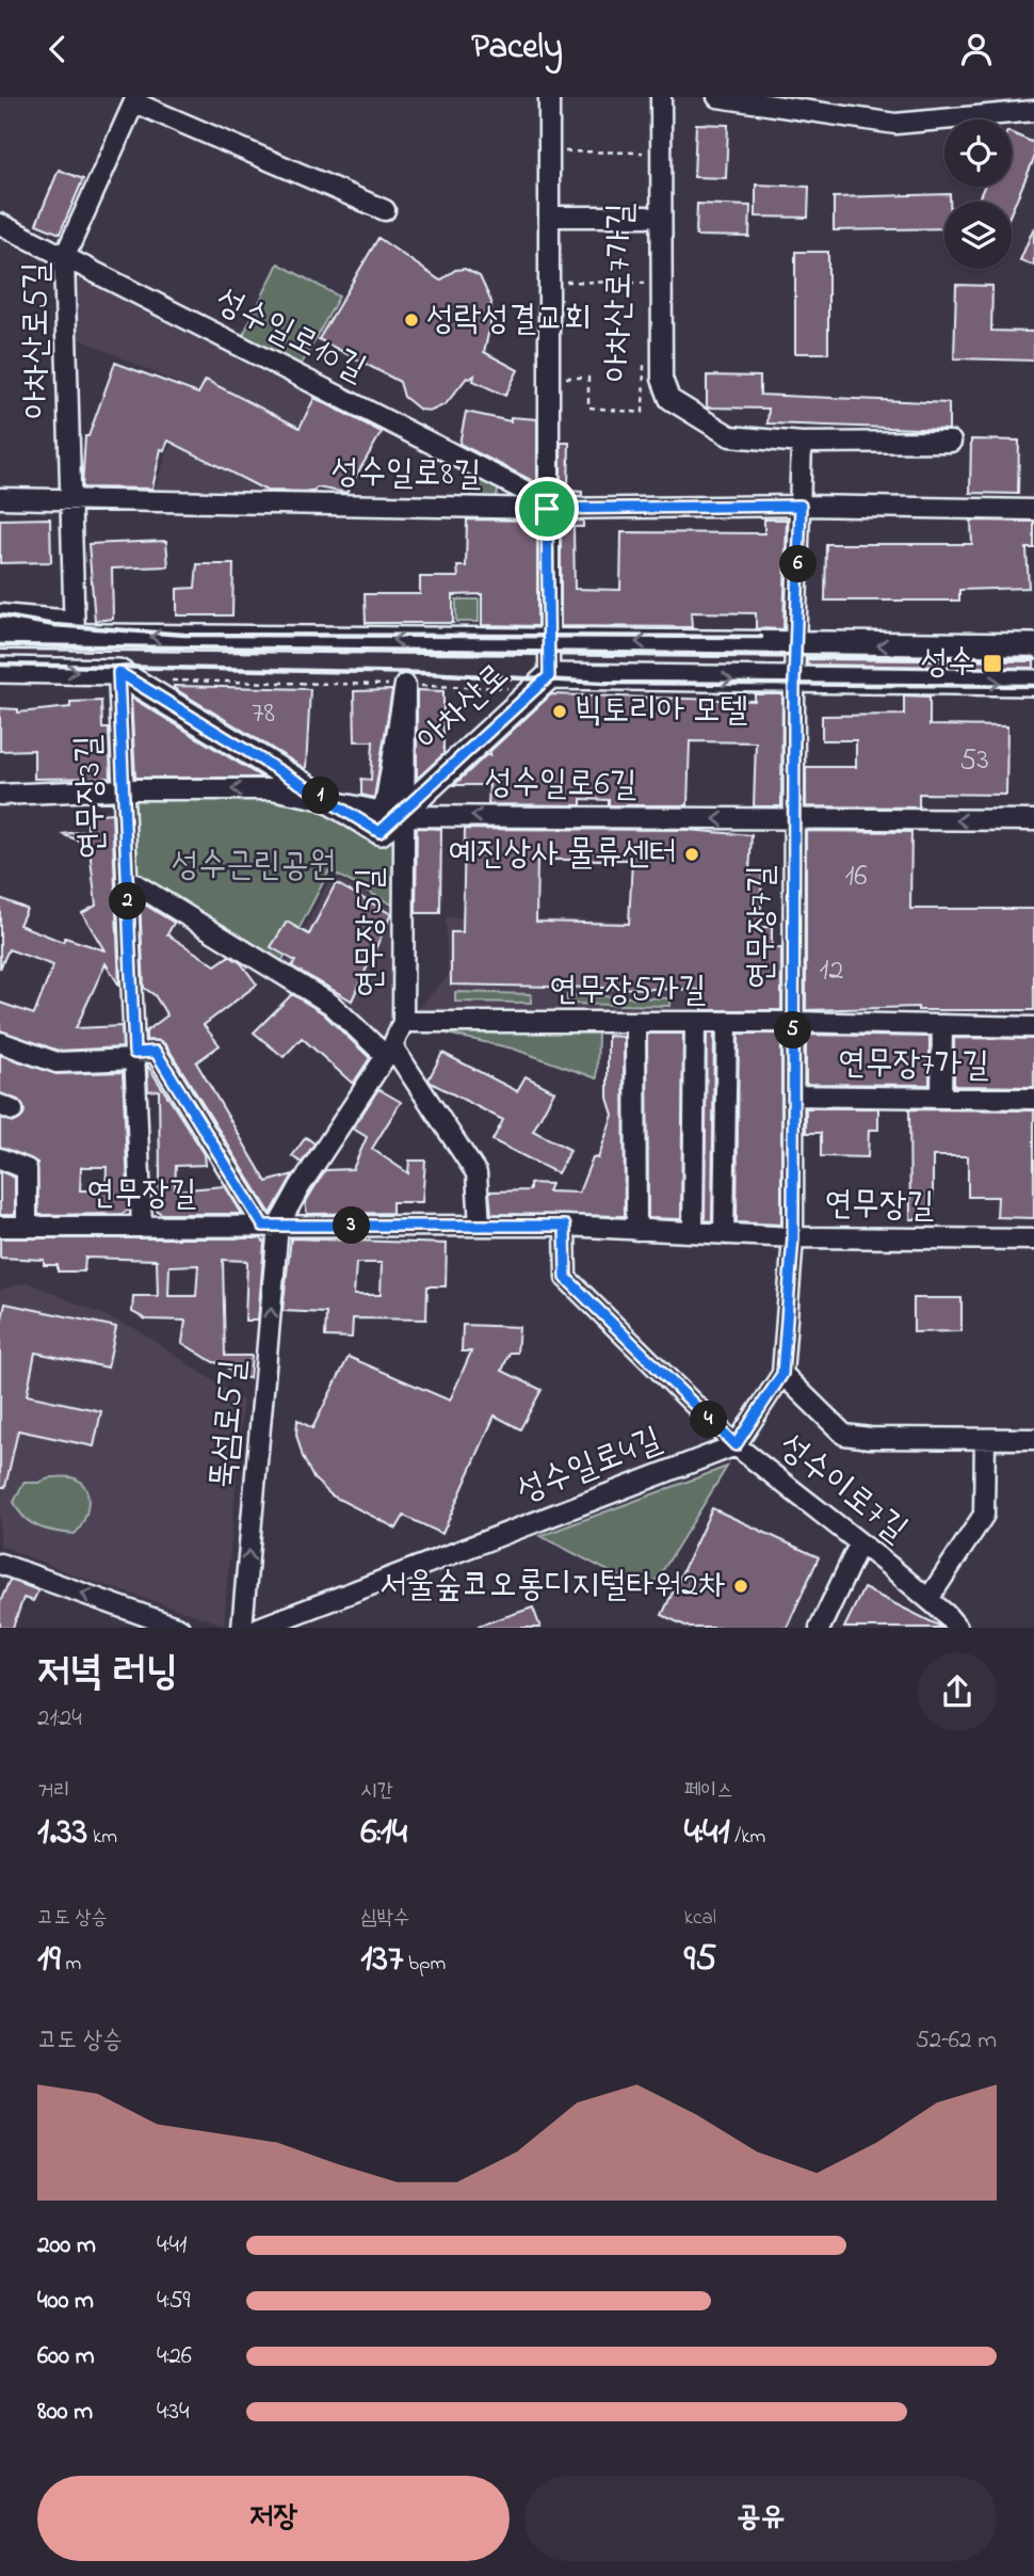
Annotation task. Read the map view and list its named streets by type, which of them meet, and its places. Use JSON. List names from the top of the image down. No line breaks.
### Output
{"streets":{"main road":["아차산로"],"street":["성수일로10길","아차산로5길","성수일로8길","성수일로6길","연무장3길","연무장7길","연무장5길","연무장5가길","연무장7가길","연무장길","뚝섬로5길","성수일로4길","성수이로7길"],"path":["아차산로7가길"]},"crossings":[["성수일로10길","아차산로5길"],["성수일로10길","성수일로8길"],["아차산로5길","성수일로8길"],["아차산로5길","아차산로"],["성수일로8길","연무장7길"],["아차산로","연무장7길"],["아차산로","연무장5길"],["성수일로6길","연무장3길"],["성수일로6길","연무장7길"],["성수일로6길","연무장5길"],["연무장3길","연무장5길"],["연무장3길","연무장길"],["연무장7길","연무장5가길"],["연무장7길","연무장7가길"],["연무장7길","연무장길"],["연무장5길","연무장5가길"],["연무장5길","연무장길"],["연무장5길","뚝섬로5길"],["연무장길","뚝섬로5길"],["연무장길","성수이로7길"],["성수일로4길","성수이로7길"]],"one_way":["성수일로6길","뚝섬로5길"],"parks":["성수근린공원"],"places":{"other":["성락성결교회","빅토리아 모텔","예진상사 물류센터","서울숲코오롱디지털타워2차"],"transit":["성수"]},"house_numbers":["78","53","16","12"],"page":{"header":"Pacely","pins":["6","1","2","5","3","4"],"heading":["저녁 러닝","21:24"],"stats":[["거리","1.33 km"],["시간","6:14"],["페이스","4:41 /km"],["고도 상승","19 m"],["심박수","137 bpm"],["kcal","95"]],"chart":["고도 상승","52–62 m"],"list":[{"name":"200 m","note":"4:41"},{"name":"400 m","note":"4:59"},{"name":"600 m","note":"4:26"},{"name":"800 m","note":"4:34"}],"buttons":["저장","공유"]}}
